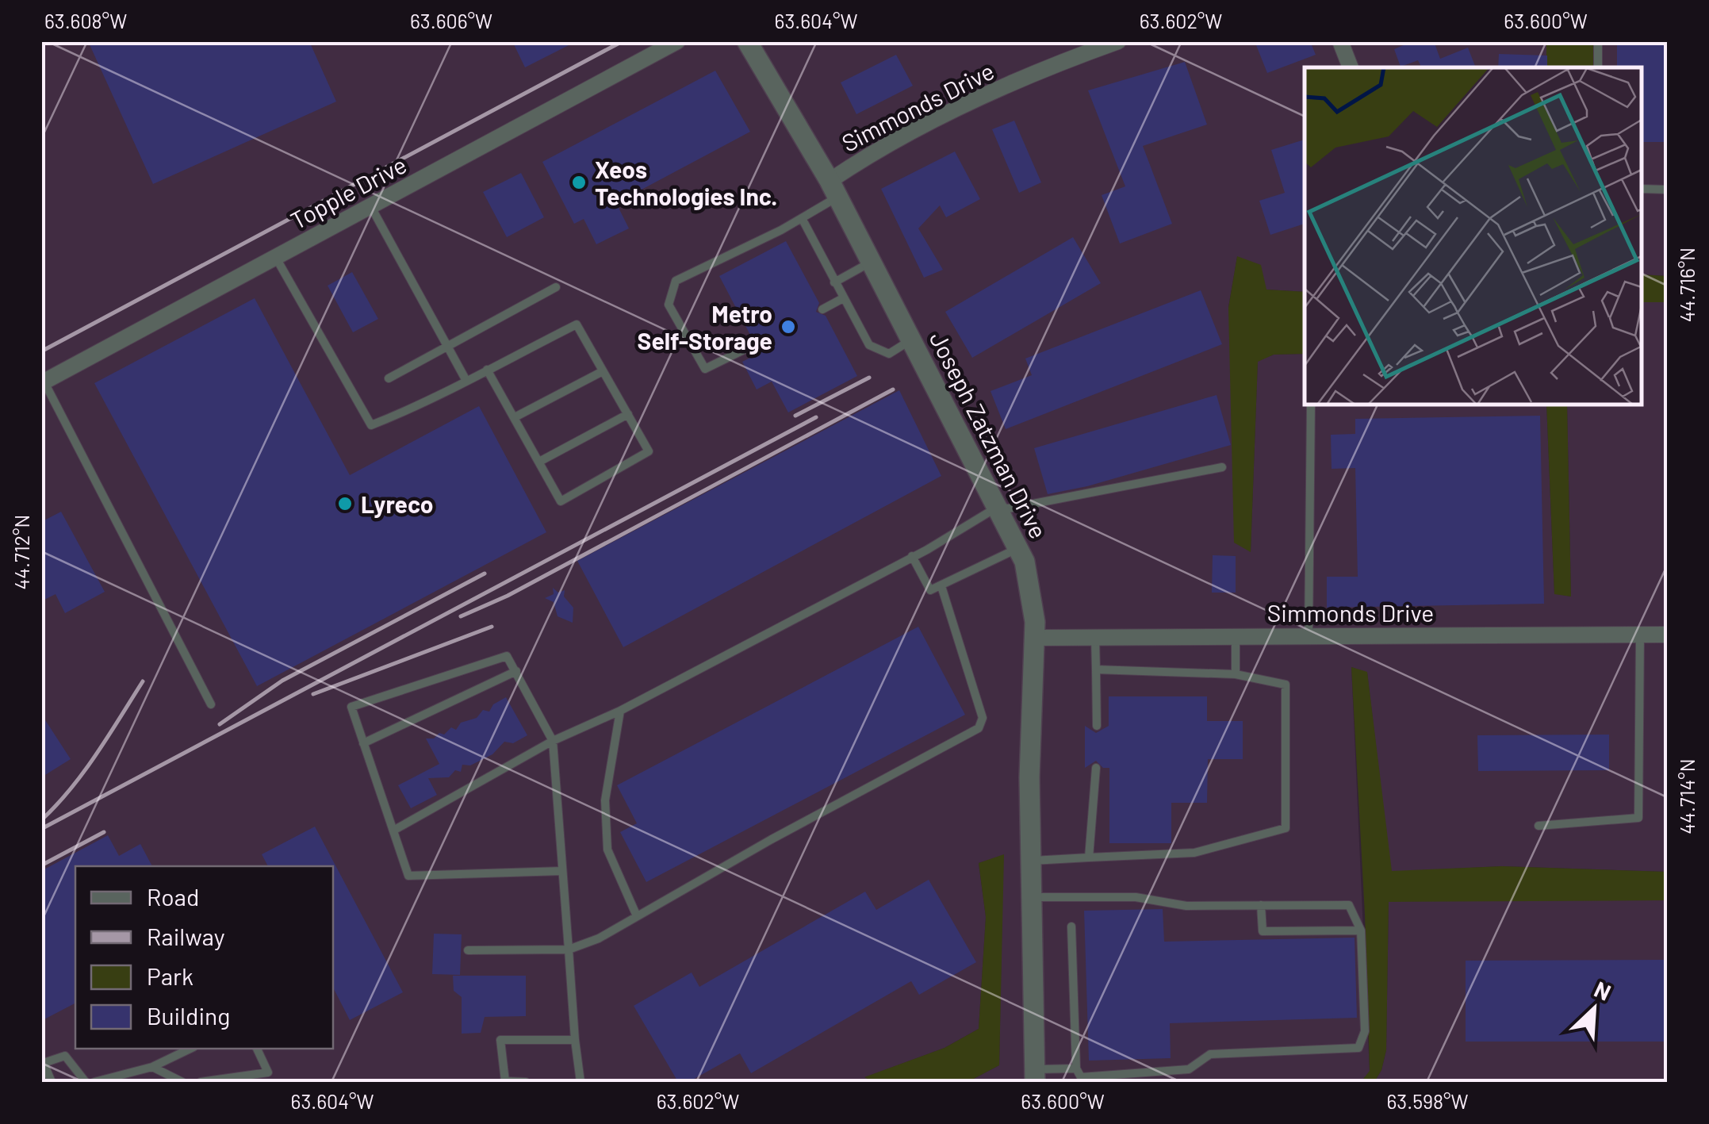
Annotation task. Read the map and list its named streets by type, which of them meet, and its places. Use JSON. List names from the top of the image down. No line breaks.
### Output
{"streets":{"street":["Simmonds Drive","Topple Drive","Joseph Zatzman Drive"]},"crossings":[["Simmonds Drive","Joseph Zatzman Drive"]],"places":["Xeos Technologies Inc.","Metro Self-Storage","Lyreco"],"legend":["Road","Railway","Park","Building"],"north":"top right","coordinates":["63.608°W","63.606°W","63.604°W","63.602°W","63.600°W","44.716°N","44.712°N","44.714°N","63.598°W"]}
